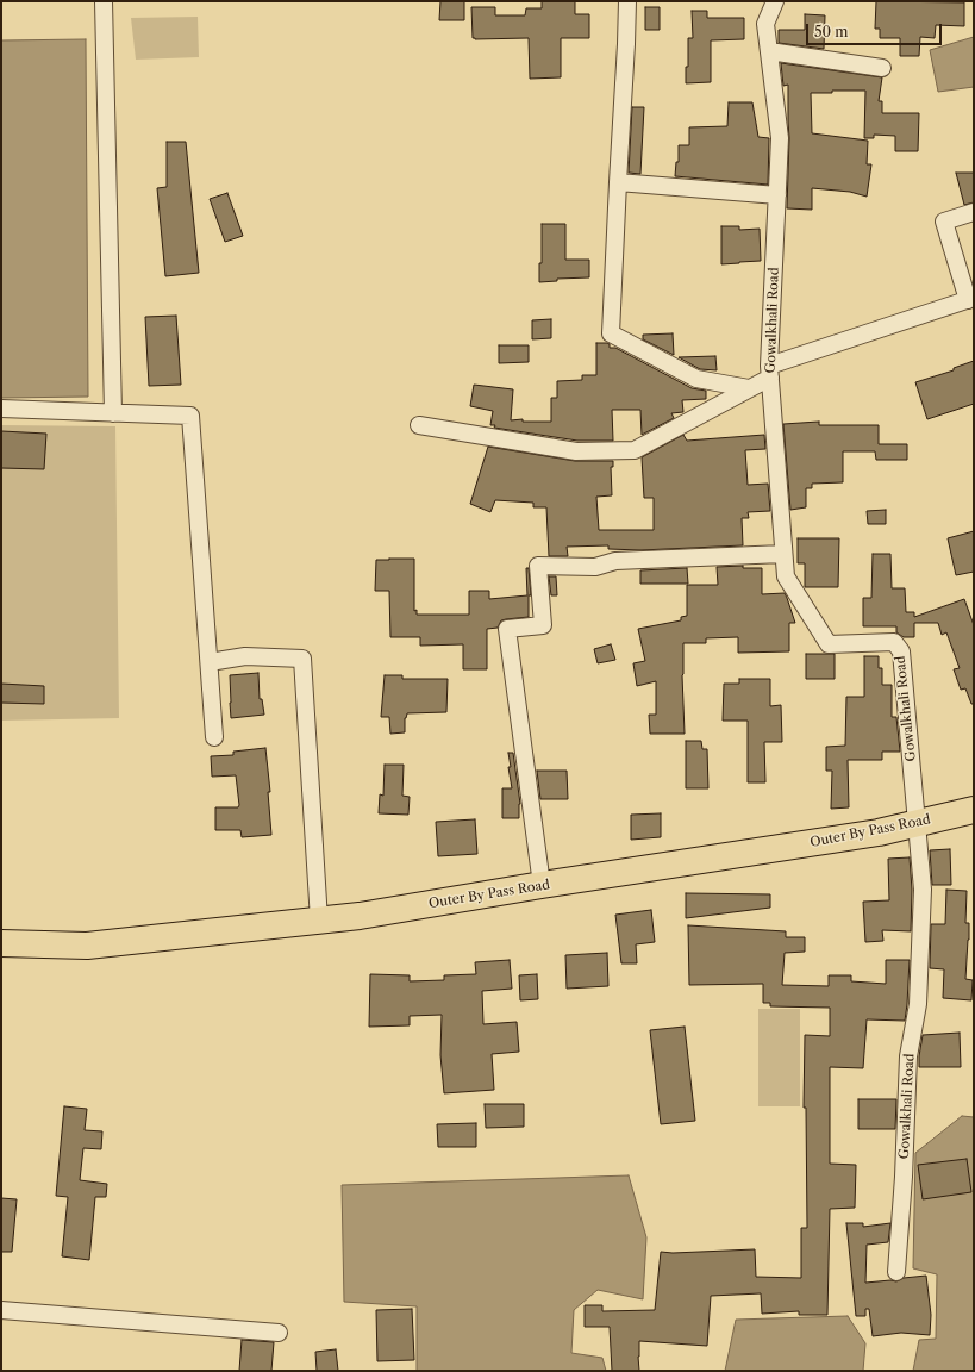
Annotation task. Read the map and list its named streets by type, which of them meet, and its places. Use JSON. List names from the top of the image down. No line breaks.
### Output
{"streets":{"main road":["Outer By Pass Road"],"street":["Gowalkhali Road"]},"crossings":[["Gowalkhali Road","Outer By Pass Road"]],"scale_bar":"50 m"}
